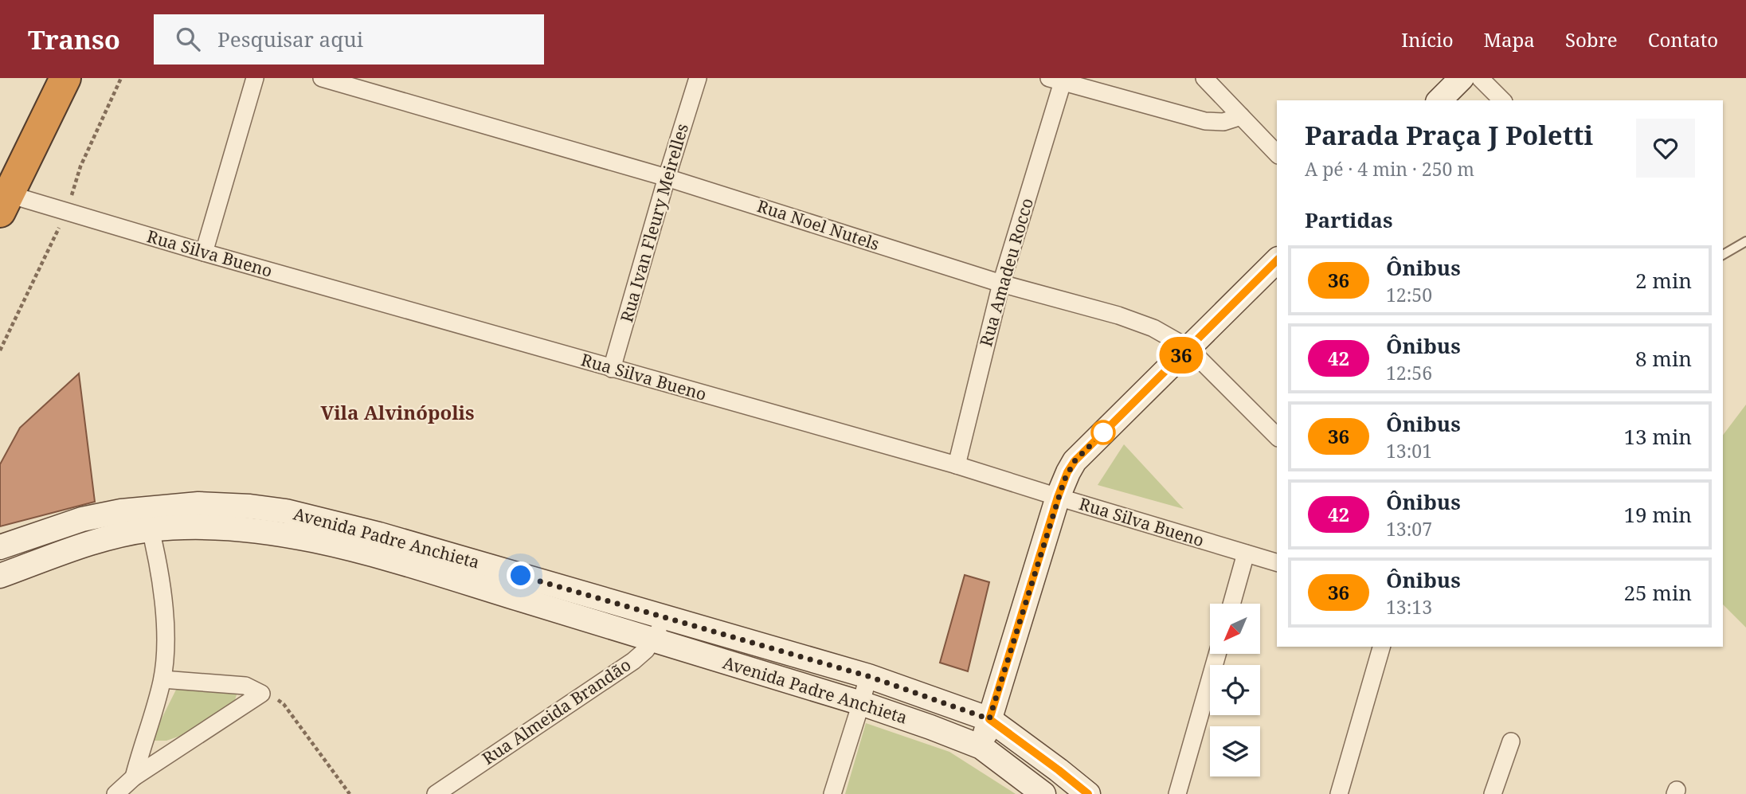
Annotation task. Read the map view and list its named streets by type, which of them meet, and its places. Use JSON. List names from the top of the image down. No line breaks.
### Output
{"streets":{"street":["Rua Ivan Fleury Meirelles","Rua Noel Nutels","Rua Silva Bueno","Rua Amadeu Rocco","Avenida Padre Anchieta","Rua Almeida Brandão"]},"crossings":[["Rua Ivan Fleury Meirelles","Rua Noel Nutels"],["Rua Ivan Fleury Meirelles","Rua Silva Bueno"],["Rua Noel Nutels","Rua Amadeu Rocco"],["Rua Silva Bueno","Rua Amadeu Rocco"],["Avenida Padre Anchieta","Rua Almeida Brandão"]],"districts":["Vila Alvinópolis"],"lines":["bus line 36"],"north":"bottom left","page":{"header":"Transo","search":"Pesquisar aqui","nav":["Início","Mapa","Sobre","Contato"],"on_map":"36","heading":[["Parada Praça J Poletti","A pé · 4 min · 250 m"],"Partidas"],"list":[{"mark":"36","name":"Ônibus","note":"12:50","value":"2 min"},{"mark":"42","name":"Ônibus","note":"12:56","value":"8 min"},{"mark":"36","name":"Ônibus","note":"13:01","value":"13 min"},{"mark":"42","name":"Ônibus","note":"13:07","value":"19 min"},{"mark":"36","name":"Ônibus","note":"13:13","value":"25 min"}]}}
